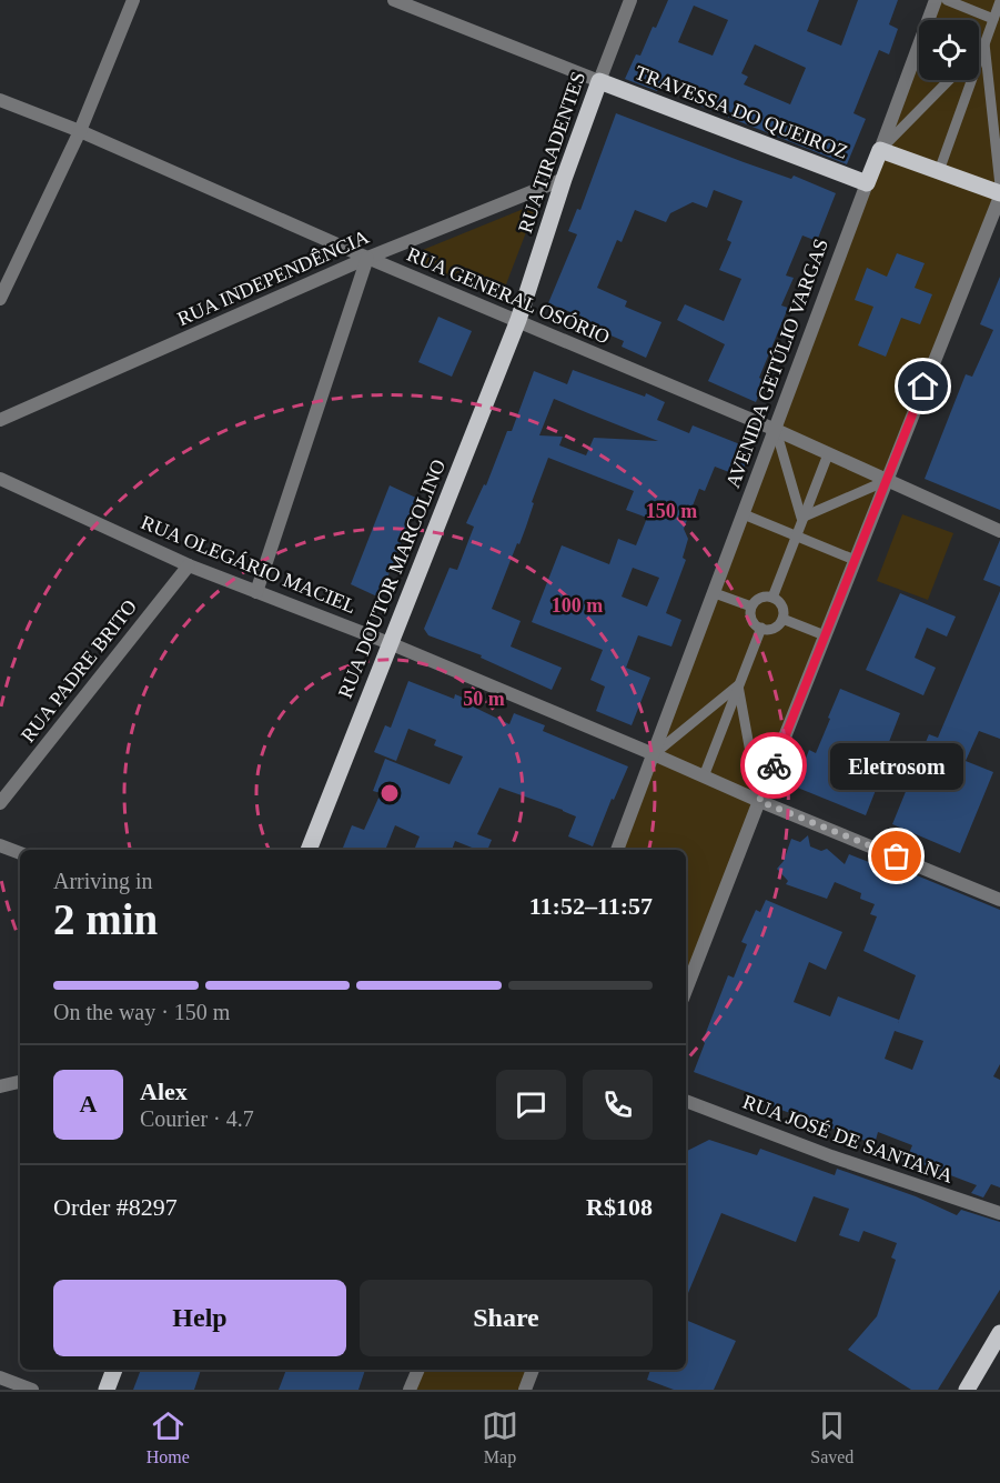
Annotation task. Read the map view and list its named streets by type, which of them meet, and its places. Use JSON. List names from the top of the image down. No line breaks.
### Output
{"streets":{"main road":["TRAVESSA DO QUEIROZ","RUA TIRADENTES","AVENIDA GETÚLIO VARGAS","RUA DOUTOR MARCOLINO"],"street":["RUA INDEPENDÊNCIA","RUA GENERAL OSÓRIO","RUA OLEGÁRIO MACIEL","RUA PADRE BRITO","RUA JOSÉ DE SANTANA"]},"crossings":[["TRAVESSA DO QUEIROZ","RUA TIRADENTES"],["TRAVESSA DO QUEIROZ","AVENIDA GETÚLIO VARGAS"],["RUA TIRADENTES","RUA INDEPENDÊNCIA"],["RUA TIRADENTES","RUA GENERAL OSÓRIO"],["RUA TIRADENTES","RUA DOUTOR MARCOLINO"],["RUA INDEPENDÊNCIA","RUA GENERAL OSÓRIO"],["RUA GENERAL OSÓRIO","AVENIDA GETÚLIO VARGAS"],["RUA GENERAL OSÓRIO","RUA DOUTOR MARCOLINO"],["AVENIDA GETÚLIO VARGAS","RUA OLEGÁRIO MACIEL"],["RUA OLEGÁRIO MACIEL","RUA DOUTOR MARCOLINO"],["RUA OLEGÁRIO MACIEL","RUA PADRE BRITO"]],"places":["Eletrosom"],"page":{"bubble":"Eletrosom","heading":["2 min","Arriving in","11:52–11:57"],"panel":["Alex","Courier · 4.7","Order #8297","R$108"],"bar":"On the way · 150 m","round":"A","buttons":["Help","Share"],"tabs":["Home","Map","Saved"]},"rings":["150 m","100 m","50 m"]}
